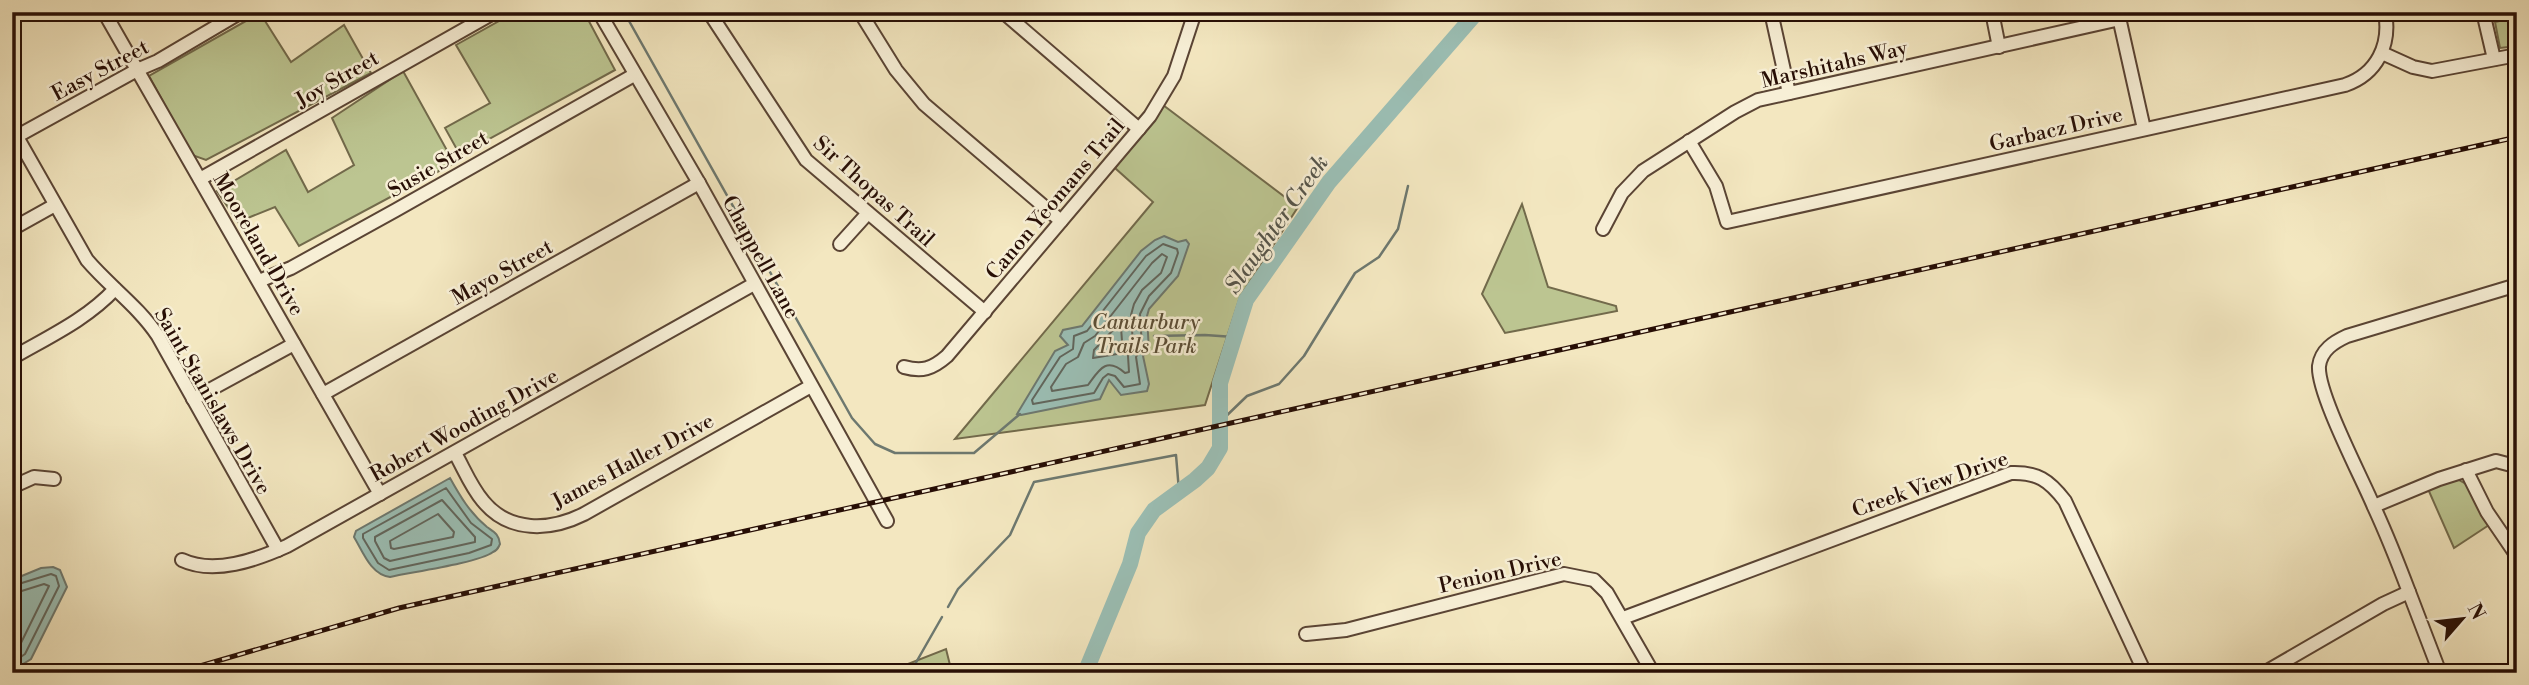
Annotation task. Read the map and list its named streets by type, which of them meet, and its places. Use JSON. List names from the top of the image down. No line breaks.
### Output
{"streets":{"street":["Marshitahs Way","Easy Street","Joy Street","Garbacz Drive","Susie Street","Sir Thopas Trail","Canon Yeomans Trail","Mooreland Drive","Chappell Lane","Mayo Street","Saint Stanislaws Drive","Robert Wooding Drive","James Haller Drive","Creek View Drive","Penion Drive"]},"crossings":[["Marshitahs Way","Garbacz Drive"],["Easy Street","Mooreland Drive"],["Easy Street","Saint Stanislaws Drive"],["Joy Street","Mooreland Drive"],["Susie Street","Mooreland Drive"],["Susie Street","Chappell Lane"],["Sir Thopas Trail","Canon Yeomans Trail"],["Mooreland Drive","Mayo Street"],["Mooreland Drive","Robert Wooding Drive"],["Chappell Lane","Mayo Street"],["Chappell Lane","Robert Wooding Drive"],["Chappell Lane","James Haller Drive"],["Saint Stanislaws Drive","Robert Wooding Drive"],["Robert Wooding Drive","James Haller Drive"],["Creek View Drive","Penion Drive"]],"water":["Slaughter Creek"],"parks":["Canturbury Trails Park"],"north":"top right"}
